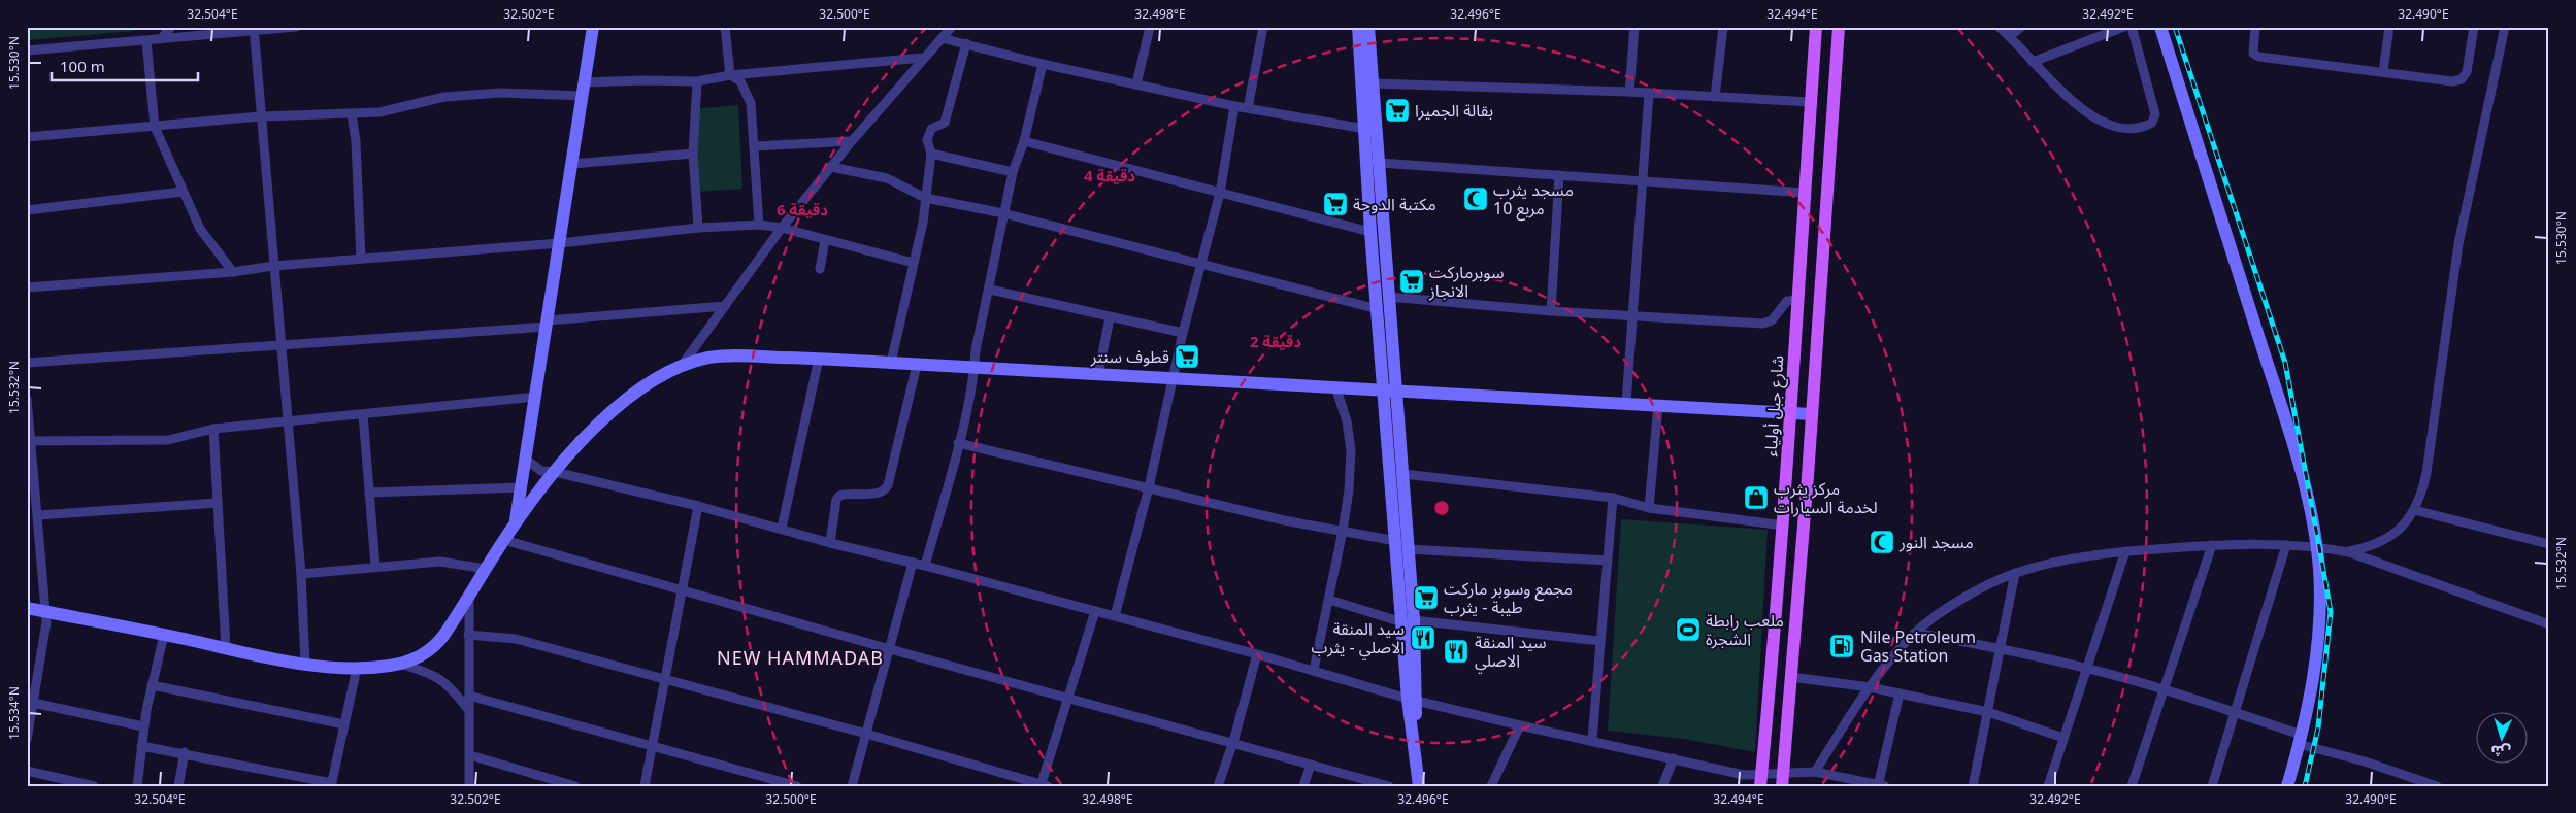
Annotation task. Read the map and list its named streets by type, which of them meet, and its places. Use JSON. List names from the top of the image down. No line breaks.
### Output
{"streets":{"main road":["شارع جبل أولياء"]},"districts":["NEW HAMMADAB"],"places":{"supermarket":["بقالة الجميرا","مكتبة الدوحة","سوبرماركت الانجاز","قطوف سنتر","مجمع وسوبر ماركت طيبة - يثرب"],"mosque":["مسجد يثرب مربع 10","مسجد النور"],"shop":["مركز يثرب لخدمة السيارات"],"sports":["ملعب رابطة الشجرة"],"restaurant":["سيد المنقة الاصلي - يثرب","سيد المنقة الاصلي"],"fuel station":["Nile Petroleum Gas Station"]},"scale_bar":"100 m","north":"bottom","coordinates":["32.504°E","32.502°E","32.500°E","32.498°E","32.496°E","32.494°E","32.492°E","32.490°E","15.530°N","15.532°N","15.534°N"],"rings":["4 دقيقة","6 دقيقة","2 دقيقة"]}
